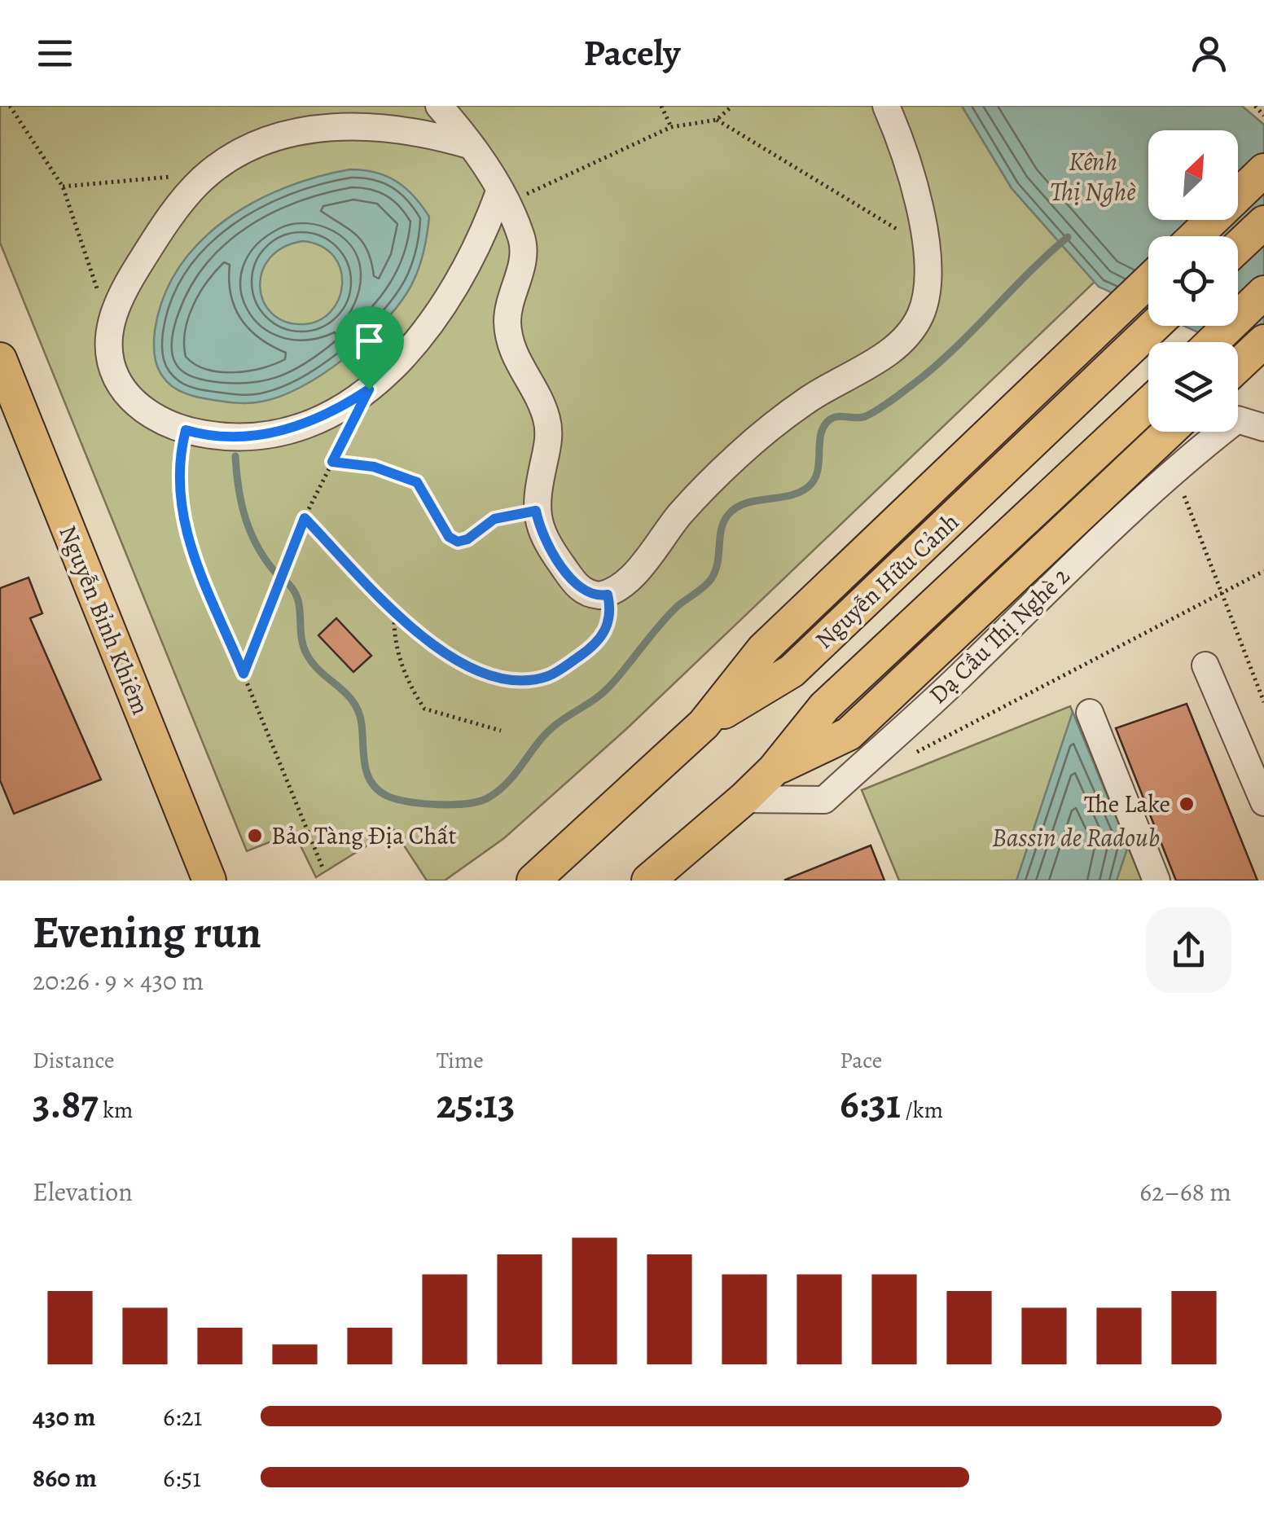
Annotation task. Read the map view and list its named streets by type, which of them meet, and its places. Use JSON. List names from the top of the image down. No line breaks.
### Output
{"streets":{"main road":["Nguyễn Hữu Cảnh","Nguyễn Bỉnh Khiêm"],"street":["Dạ Cầu Thị Nghè 2"]},"crossings":[["Nguyễn Hữu Cảnh","Dạ Cầu Thị Nghè 2"]],"water":["Kênh Thị Nghè","Bassin de Radoub"],"places":["The Lake","Bảo Tàng Địa Chất"],"north":"top right","page":{"header":"Pacely","heading":["Evening run","20:26 · 9 × 430 m"],"stats":[["Distance","3.87 km"],["Time","25:13"],["Pace","6:31 /km"]],"chart":["Elevation","62–68 m"],"list":[{"name":"430 m","note":"6:21"},{"name":"860 m","note":"6:51"}]}}
